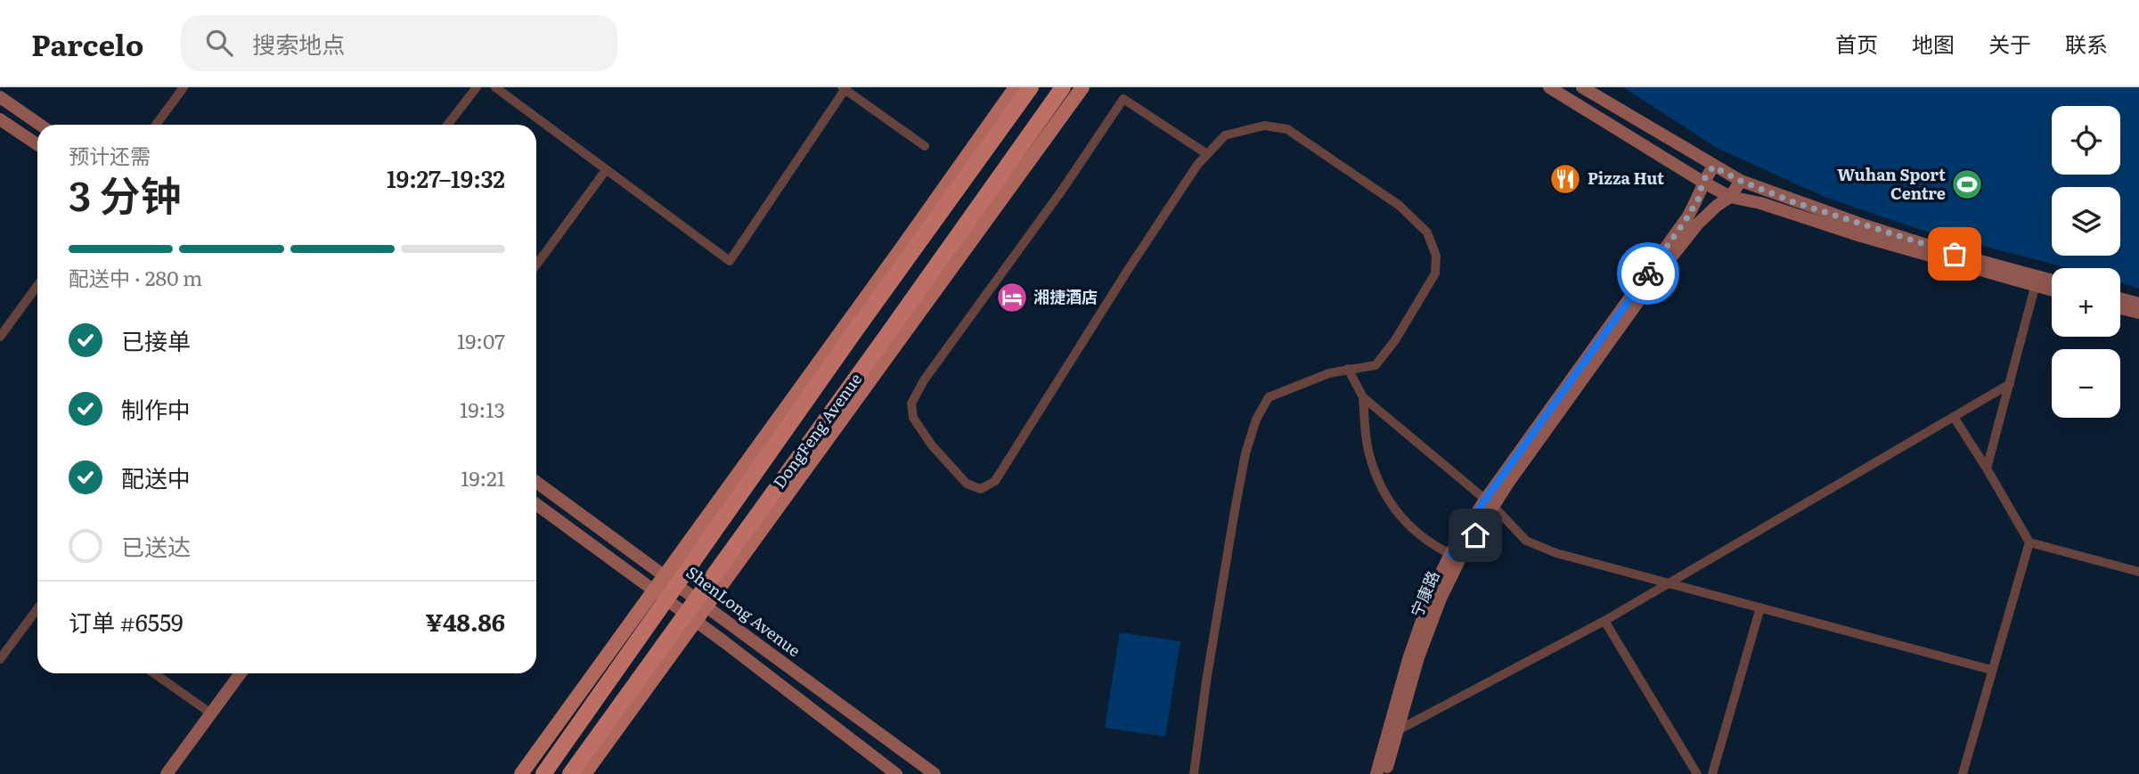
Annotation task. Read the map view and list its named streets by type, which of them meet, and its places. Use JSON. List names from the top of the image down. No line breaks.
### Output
{"streets":{"highway":["DongFeng Avenue"],"main road":["宁康路","ShenLong Avenue"]},"places":{"restaurant":["Pizza Hut"],"sports":["Wuhan Sport Centre"],"hotel":["湘捷酒店"]},"page":{"header":"Parcelo","search":"搜索地点","nav":["首页","地图","关于","联系"],"map_buttons":["+","−"],"heading":["3 分钟","预计还需","19:27–19:32"],"panel":["订单 #6559","¥48.86"],"bar":"配送中 · 280 m","list":[["已接单","19:07"],["制作中","19:13"],["配送中","19:21"],"已送达"]}}
